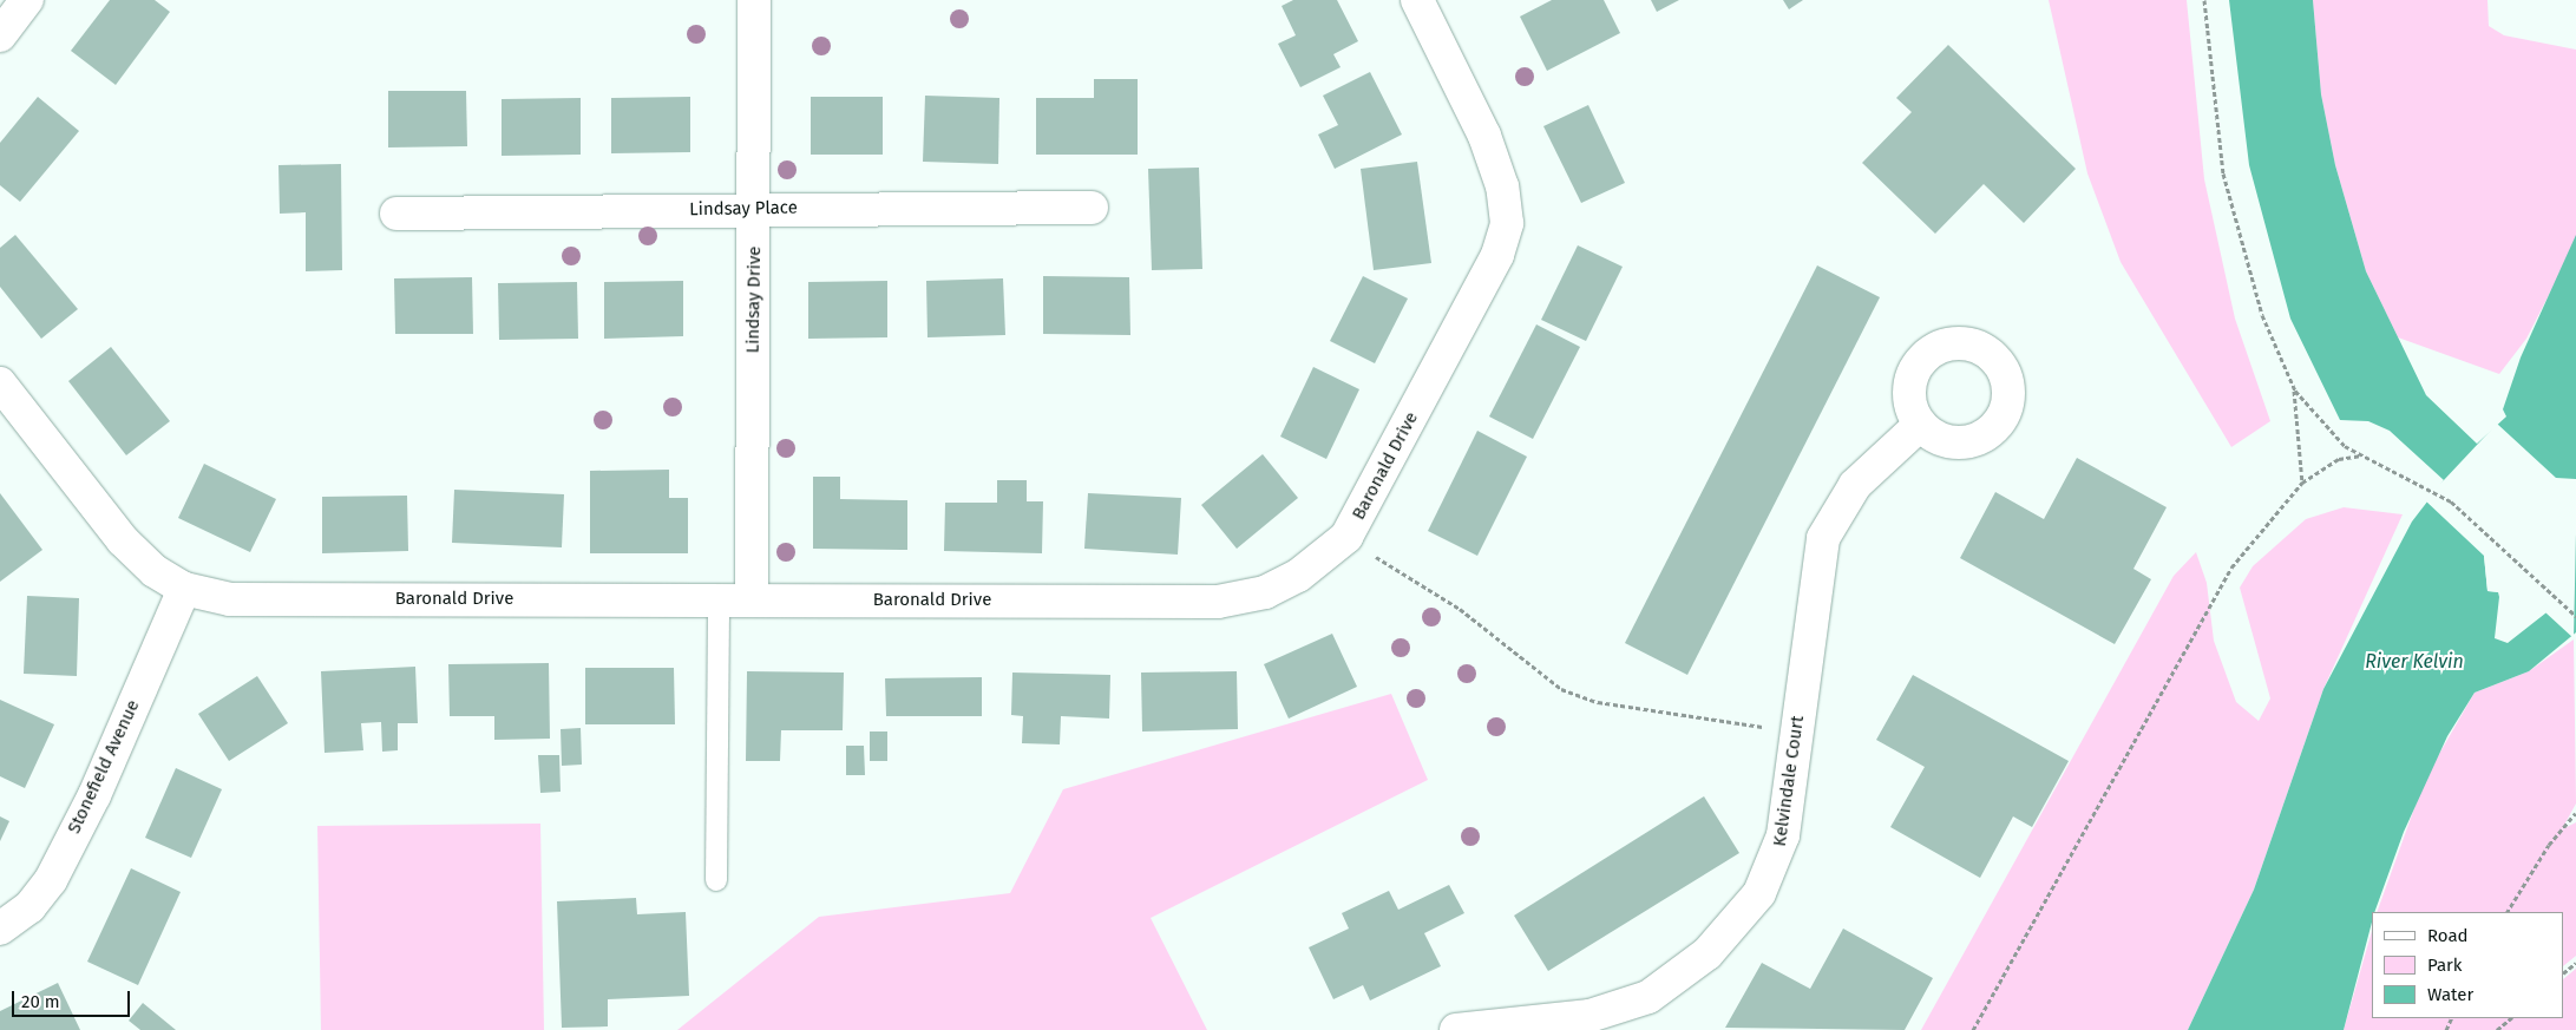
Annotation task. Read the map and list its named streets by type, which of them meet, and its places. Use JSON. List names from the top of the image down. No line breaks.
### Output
{"streets":{"street":["Lindsay Place","Lindsay Drive","Baronald Drive","Stonefield Avenue","Kelvindale Court"]},"crossings":[["Lindsay Place","Lindsay Drive"],["Lindsay Drive","Baronald Drive"],["Baronald Drive","Stonefield Avenue"]],"water":["River Kelvin"],"legend":["Road","Park","Water"],"scale_bar":"20 m"}
